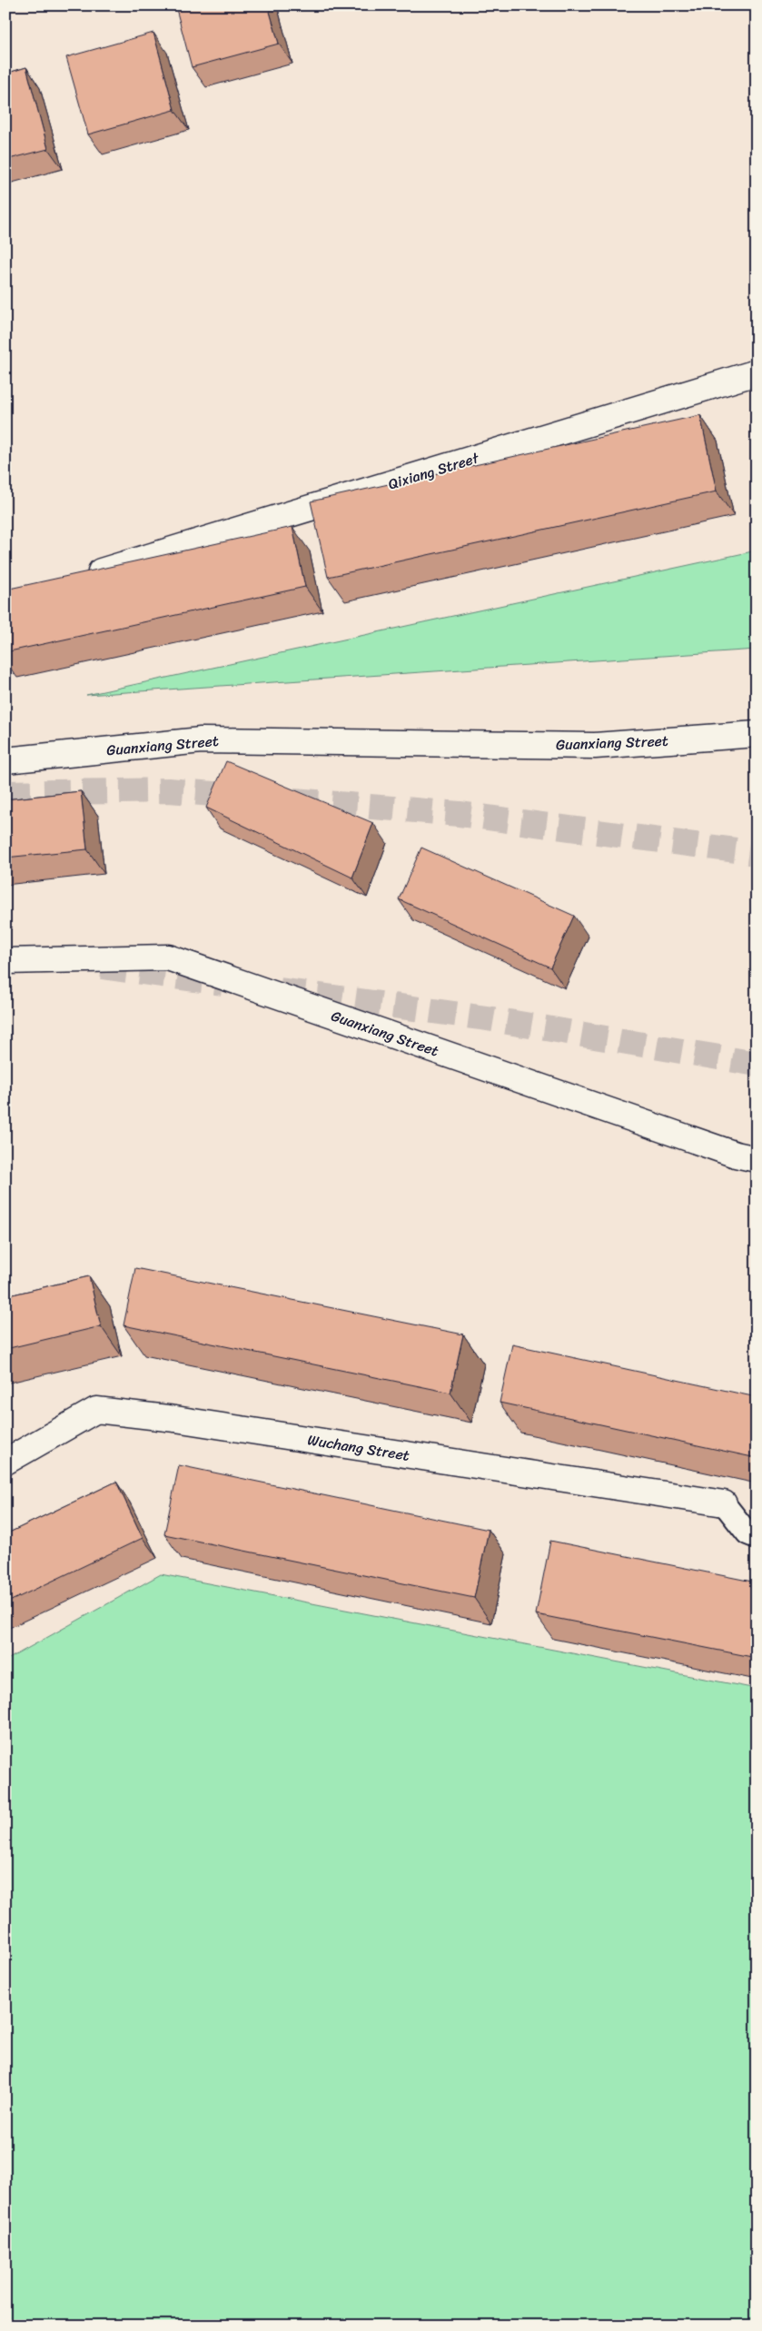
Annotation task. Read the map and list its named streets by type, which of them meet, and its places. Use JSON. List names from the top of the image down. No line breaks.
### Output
{"streets":{"street":["Qixiang Street","Guanxiang Street","Wuchang Street"]}}
